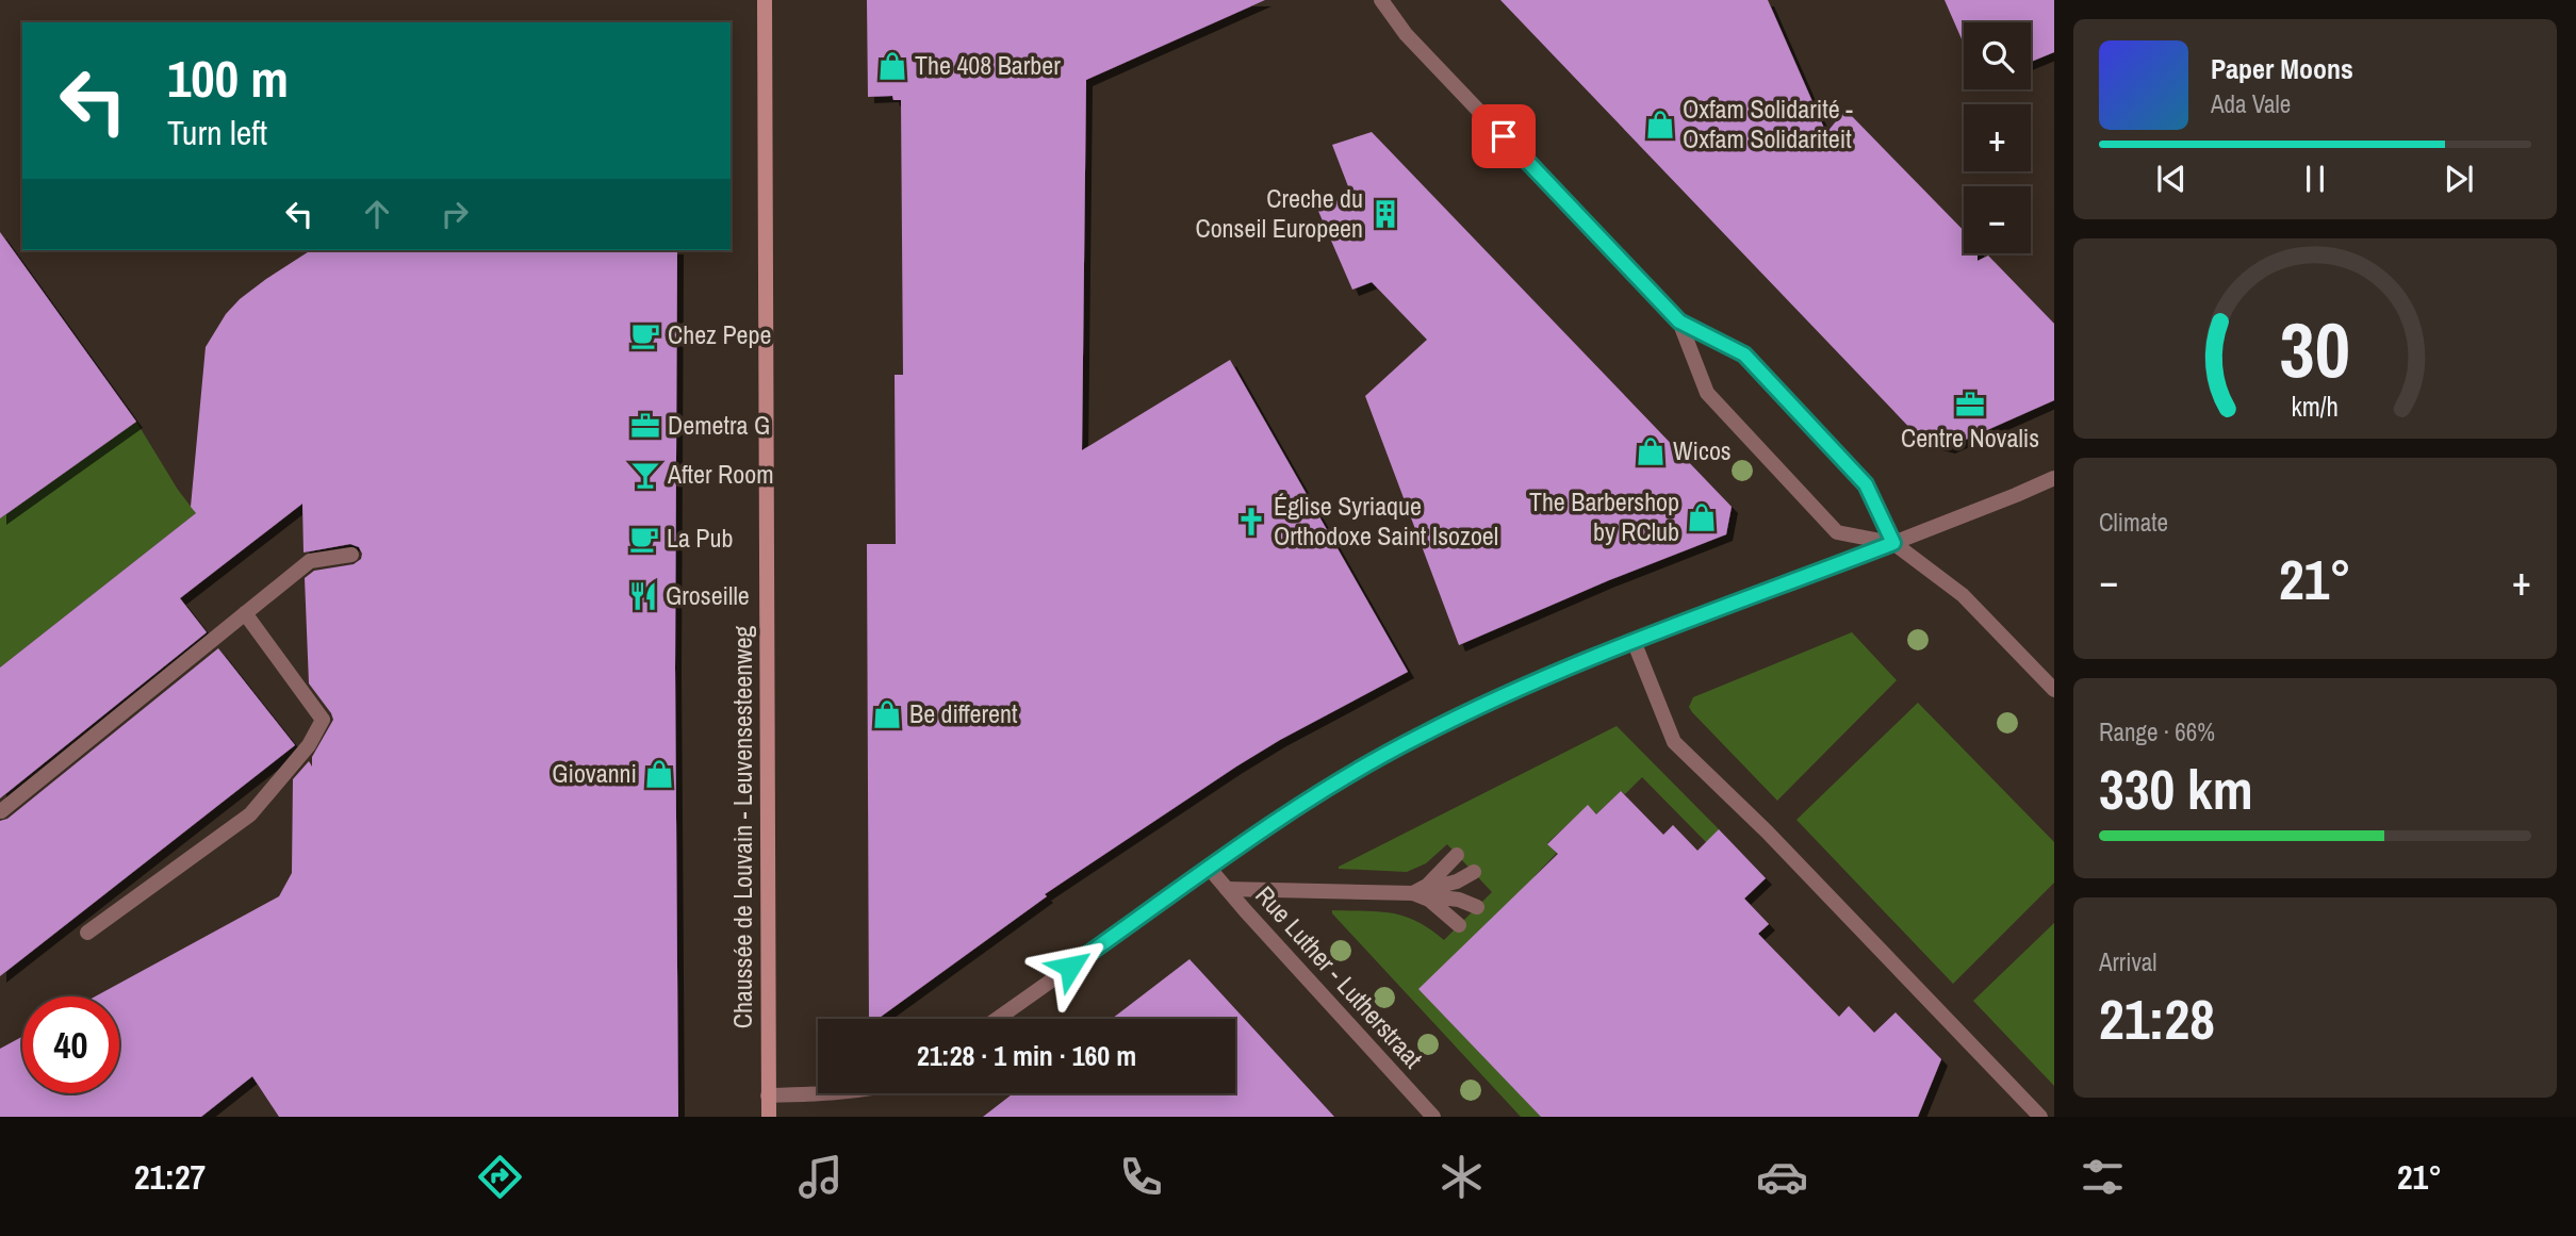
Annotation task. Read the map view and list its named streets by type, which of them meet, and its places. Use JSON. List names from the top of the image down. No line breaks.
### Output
{"streets":{"main road":["Chaussée de Louvain - Leuvensesteenweg"],"street":["Rue Luther - Lutherstraat"]},"places":{"shop":["The 408 Barber","Oxfam Solidarité - Oxfam Solidariteit","Wicos","The Barbershop by RClub","Be different","Giovanni"],"building":["Creche du Conseil Europeen"],"cafe":["Chez Pepe","La Pub"],"office":["Centre Novalis","Demetra G"],"bar":["After Room"],"church":["Église Syriaque Orthodoxe Saint Isozoel"],"restaurant":["Groseille"]},"page":{"map_buttons":["+","−"],"turn":["100 m","Turn left"],"song":["Paper Moons","Ada Vale"],"tile":["Climate",["Range · 66%","330 km"],["Arrival","21:28"]],"heat":["−","21°","+"],"limit":"40","trip":"21:28 · 1 min · 160 m","tabs":["21:27","21°"],"gauge":["30","km/h"]}}
